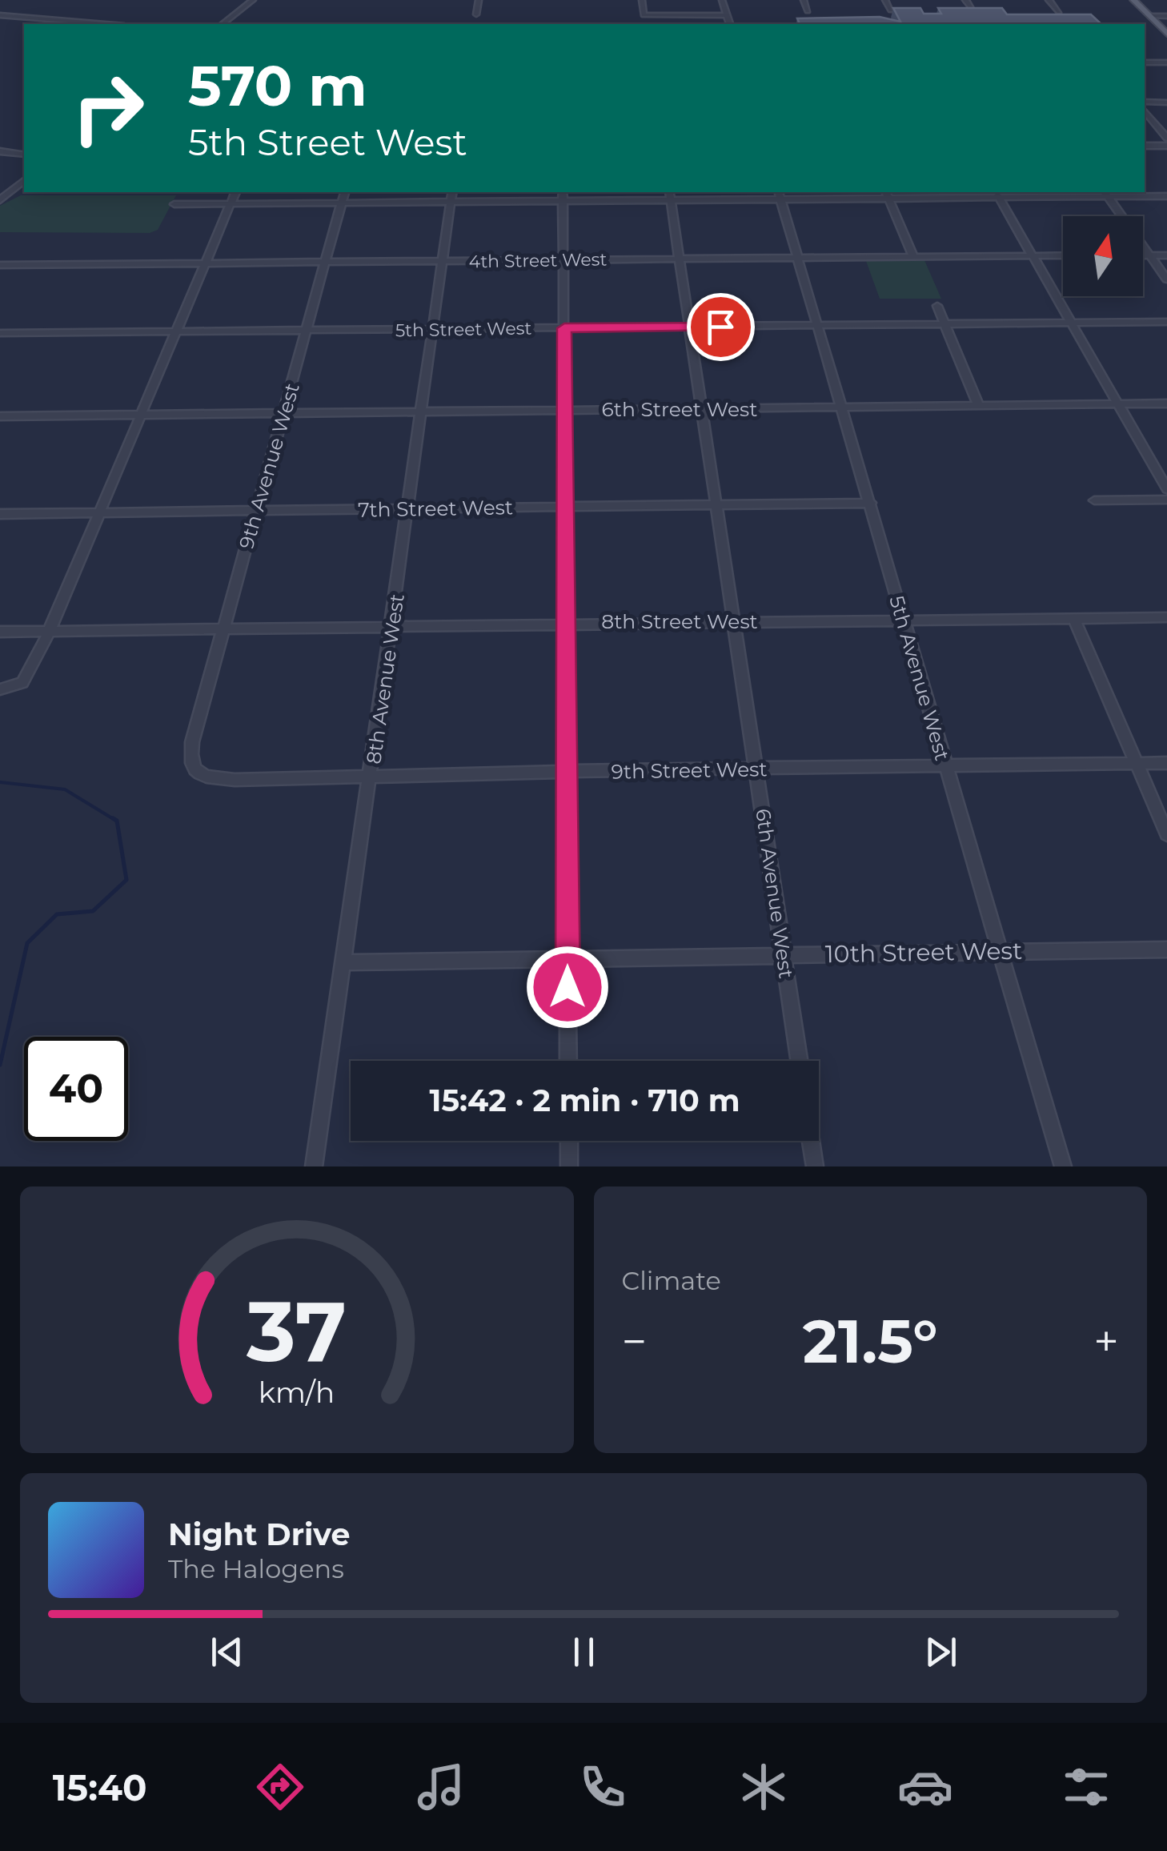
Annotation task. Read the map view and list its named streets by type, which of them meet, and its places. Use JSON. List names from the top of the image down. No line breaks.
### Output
{"streets":{"street":["4th Street West","5th Street West","6th Street West","9th Avenue West","7th Street West","8th Street West","5th Avenue West","8th Avenue West","9th Street West","6th Avenue West","10th Street West"]},"crossings":[["4th Street West","9th Avenue West"],["4th Street West","5th Avenue West"],["4th Street West","8th Avenue West"],["4th Street West","6th Avenue West"],["5th Street West","9th Avenue West"],["5th Street West","5th Avenue West"],["5th Street West","8th Avenue West"],["5th Street West","6th Avenue West"],["6th Street West","9th Avenue West"],["6th Street West","5th Avenue West"],["6th Street West","8th Avenue West"],["6th Street West","6th Avenue West"],["9th Avenue West","7th Street West"],["9th Avenue West","8th Street West"],["9th Avenue West","9th Street West"],["7th Street West","5th Avenue West"],["7th Street West","8th Avenue West"],["7th Street West","6th Avenue West"],["8th Street West","5th Avenue West"],["8th Street West","8th Avenue West"],["8th Street West","6th Avenue West"],["5th Avenue West","9th Street West"],["5th Avenue West","10th Street West"],["8th Avenue West","9th Street West"],["8th Avenue West","10th Street West"],["9th Street West","6th Avenue West"],["6th Avenue West","10th Street West"]],"north":"top","page":{"turn":["570 m","5th Street West"],"limit":"40","trip":"15:42 · 2 min · 710 m","tile":"Climate","heat":["−","21.5°","+"],"song":["Night Drive","The Halogens"],"tabs":"15:40","gauge":["37","km/h"]}}
